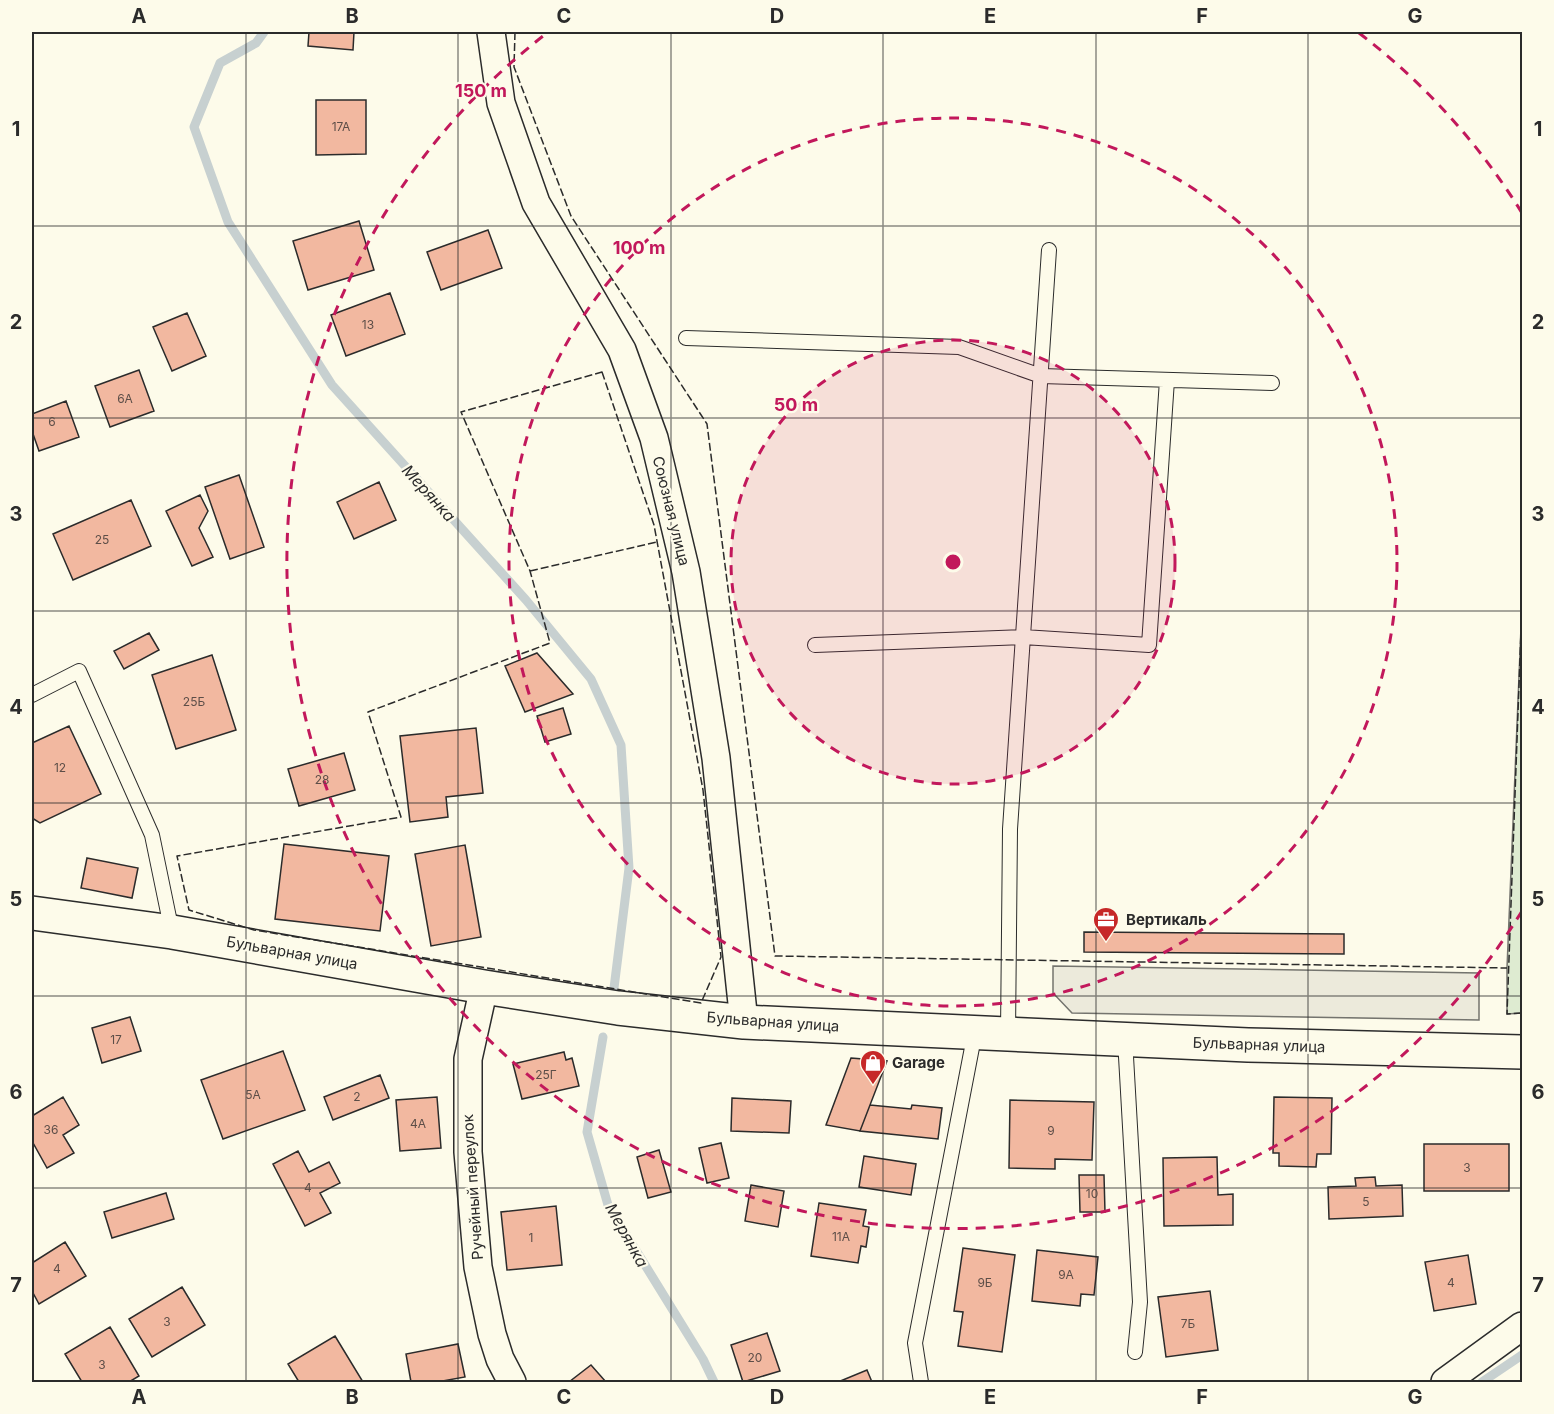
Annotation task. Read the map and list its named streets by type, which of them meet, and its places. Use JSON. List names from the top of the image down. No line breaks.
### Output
{"streets":{"street":["Союзная улица","Бульварная улица","Ручейный переулок"]},"crossings":[["Союзная улица","Бульварная улица"],["Бульварная улица","Ручейный переулок"]],"water":["Мерянка"],"places":{"office":["Вертикаль"],"shop":["Garage"]},"house_numbers":["17А","13","6А","6","25","25Б","12","28","17","25Г","5А","2","4А","36","9","3","4","10","5","11А","1","4","9А","9Б","4","3","7Б","20","3"],"grid":{"columns":["A","B","C","D","E","F","G"],"rows":["1","2","3","4","5","6","7"]},"rings":["150 m","100 m","50 m"]}
